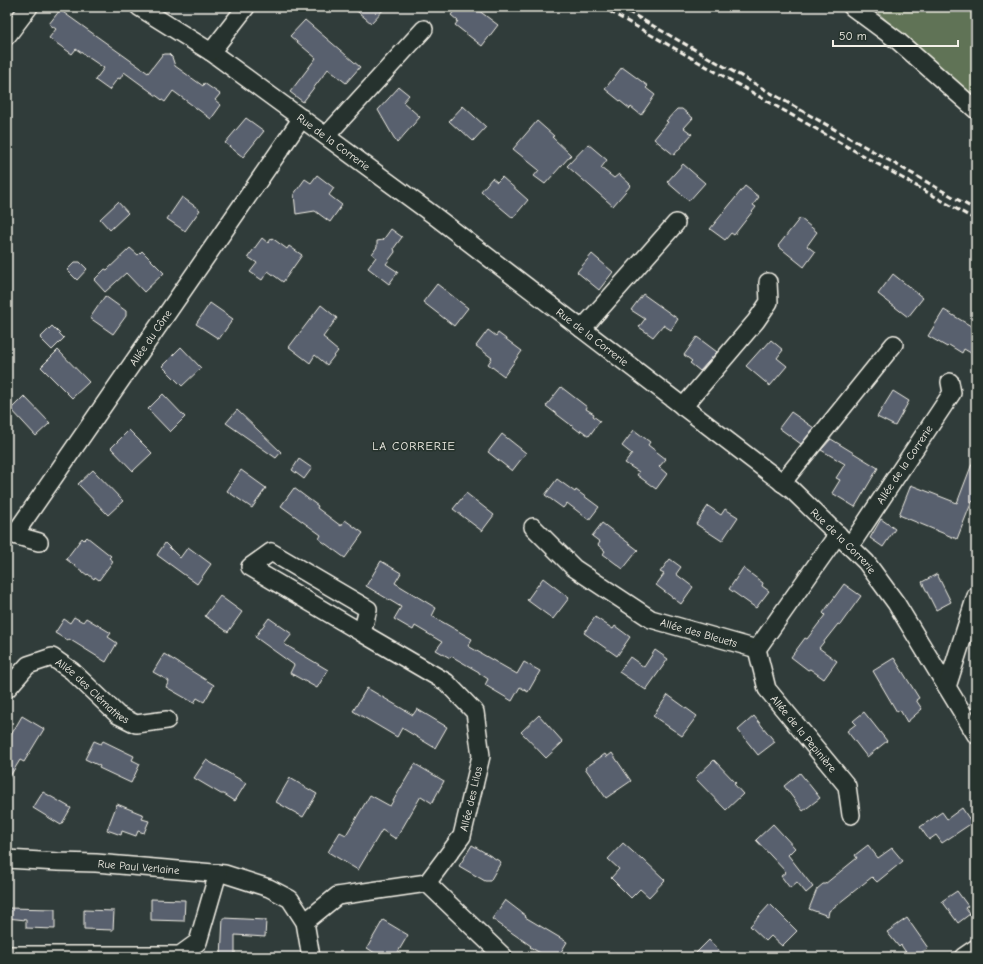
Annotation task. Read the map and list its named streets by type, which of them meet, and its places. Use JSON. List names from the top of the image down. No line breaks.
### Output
{"streets":{"street":["Rue de la Correrie","Allée du Cône","Allée de la Correrie","Allée des Bleuets","Allée des Clématites","Allée de la Pepinière","Allée des Lilas","Rue Paul Verlaine"]},"crossings":[["Rue de la Correrie","Allée du Cône"],["Rue de la Correrie","Allée de la Correrie"],["Allée des Bleuets","Allée de la Pepinière"]],"districts":["LA CORRERIE"],"scale_bar":"50 m"}
